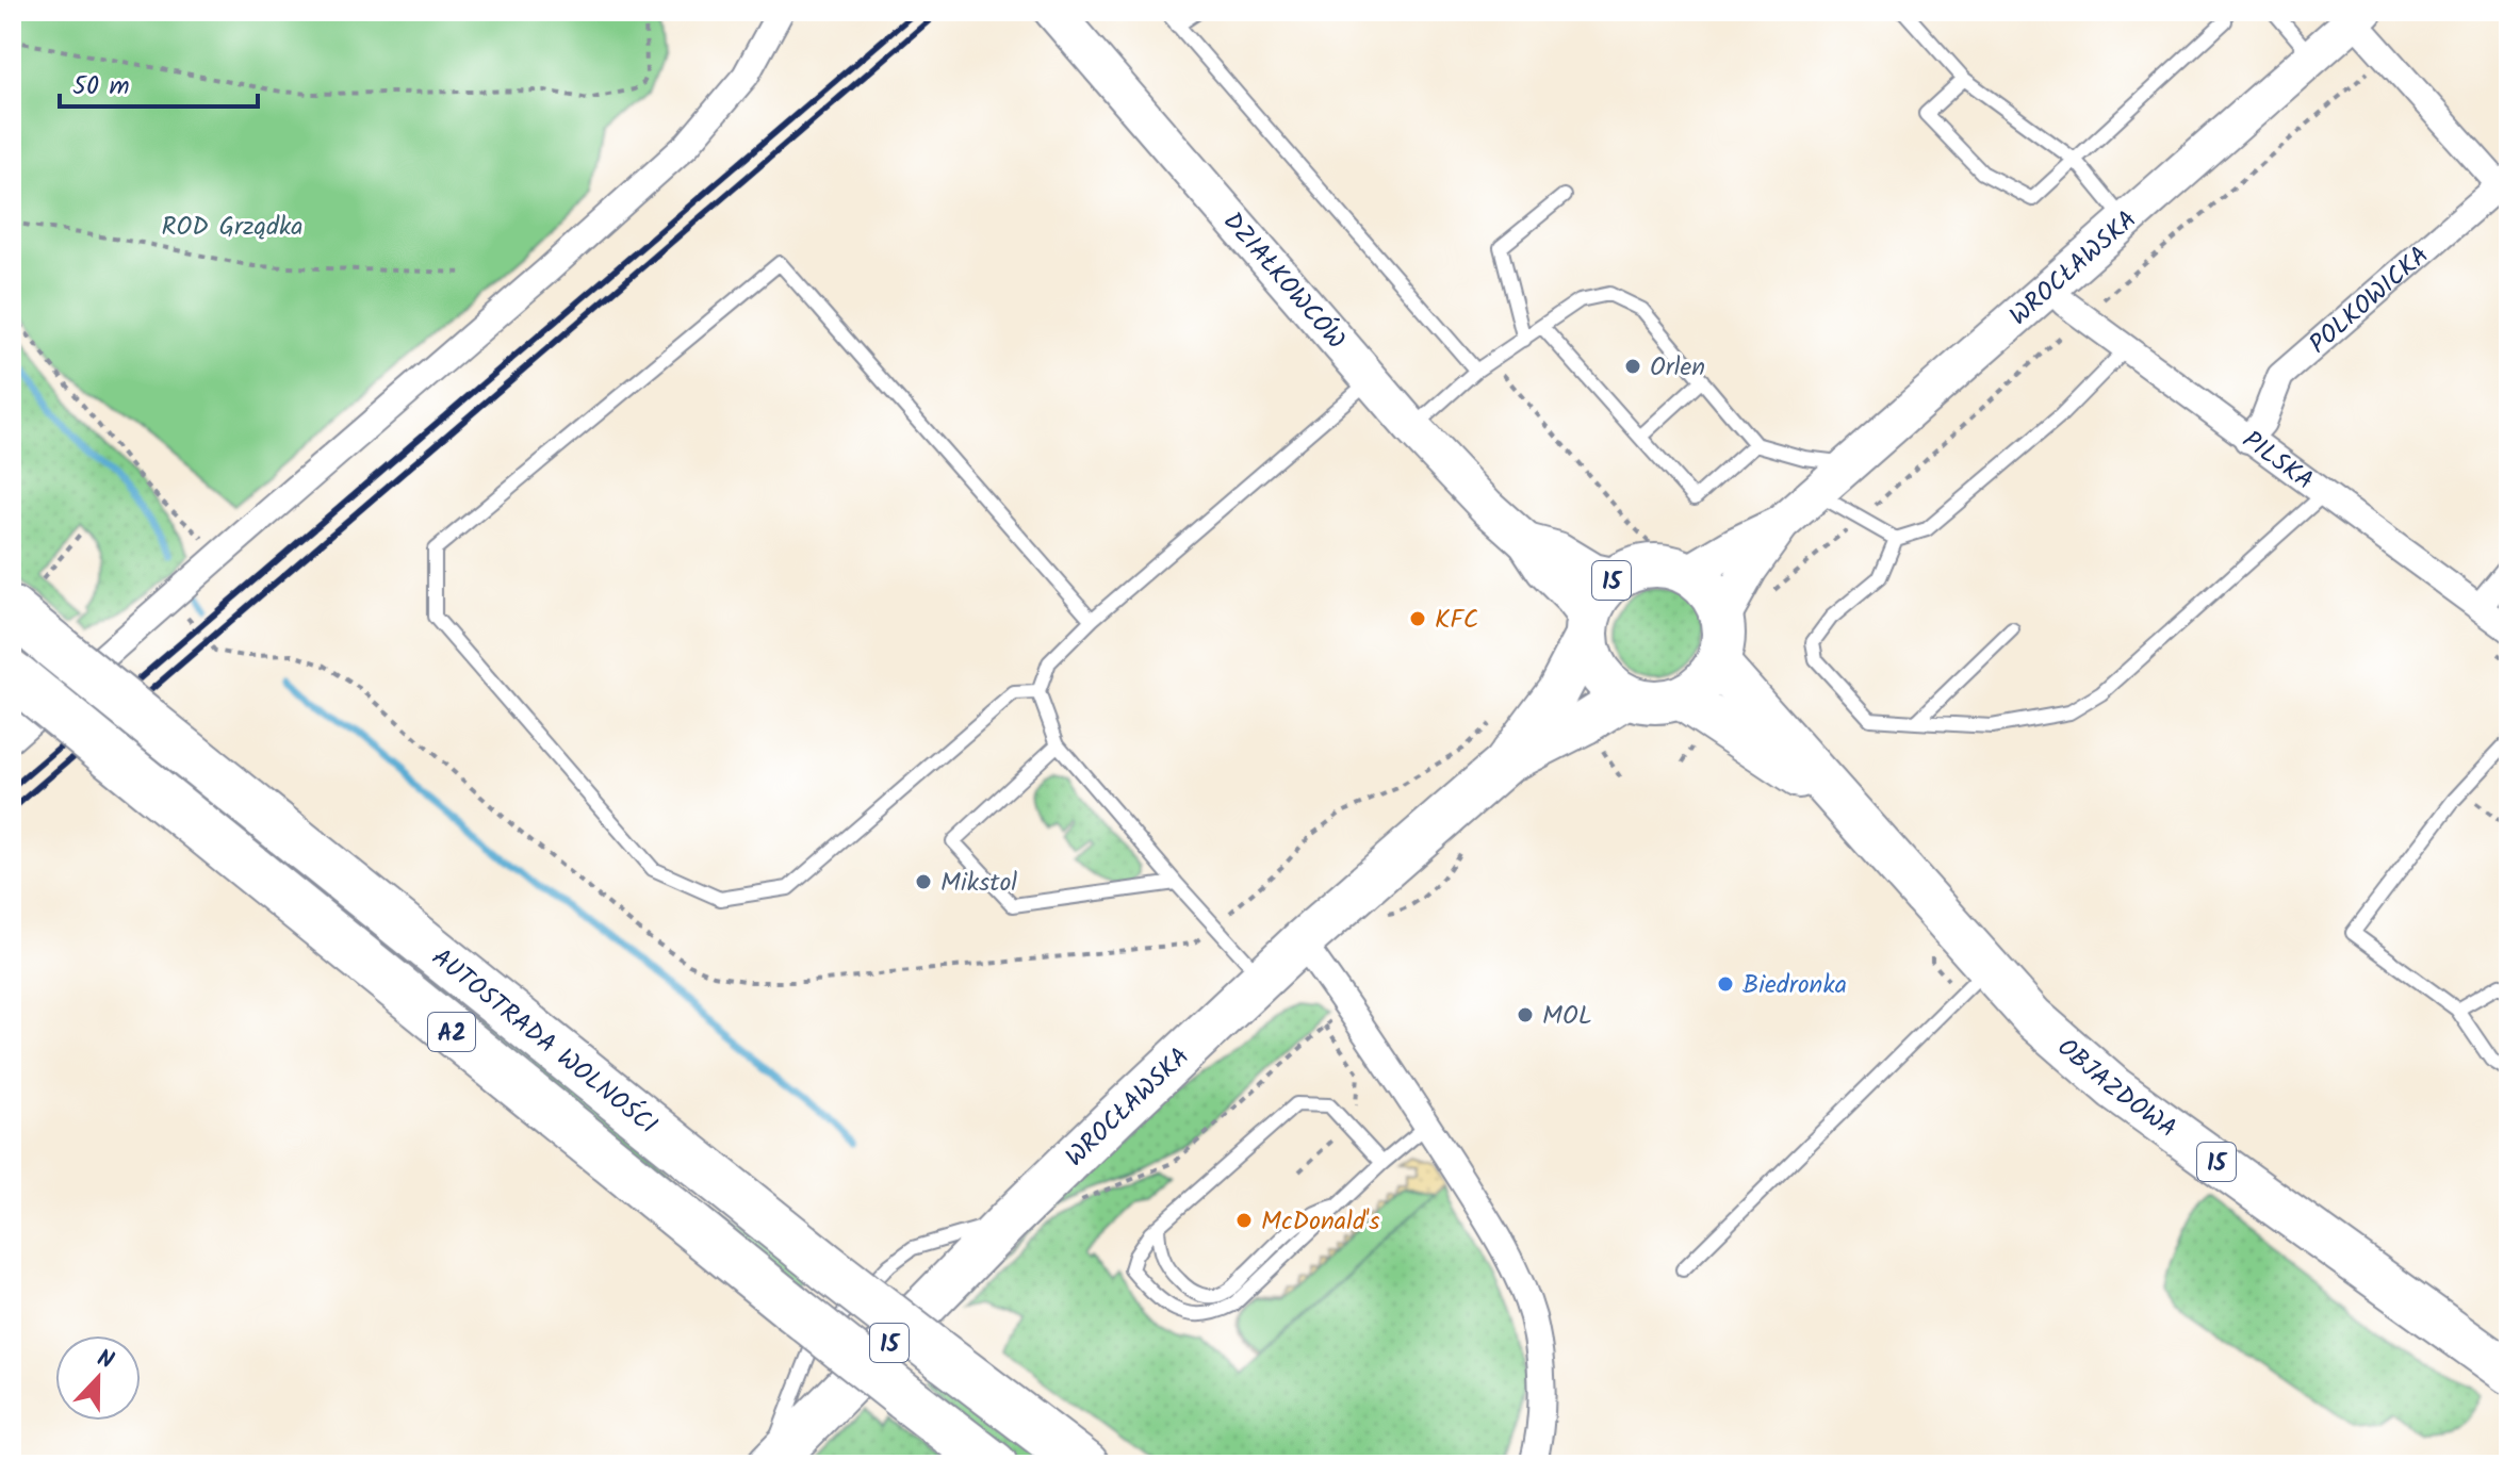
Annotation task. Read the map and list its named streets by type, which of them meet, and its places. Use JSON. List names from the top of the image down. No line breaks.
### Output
{"streets":{"highway":["A2","AUTOSTRADA WOLNOŚCI"],"main road":["WROCŁAWSKA","15","OBJAZDOWA"],"street":["DZIAŁKOWCÓW","POLKOWICKA","PILSKA"]},"crossings":[["WROCŁAWSKA","DZIAŁKOWCÓW"],["WROCŁAWSKA","PILSKA"],["WROCŁAWSKA","15"],["WROCŁAWSKA","OBJAZDOWA"],["DZIAŁKOWCÓW","15"],["DZIAŁKOWCÓW","OBJAZDOWA"],["POLKOWICKA","PILSKA"],["15","OBJAZDOWA"]],"parks":["ROD Grządka"],"places":["Orlen","KFC","Mikstol","Biedronka","MOL","McDonald's"],"scale_bar":"50 m","north":"top"}
